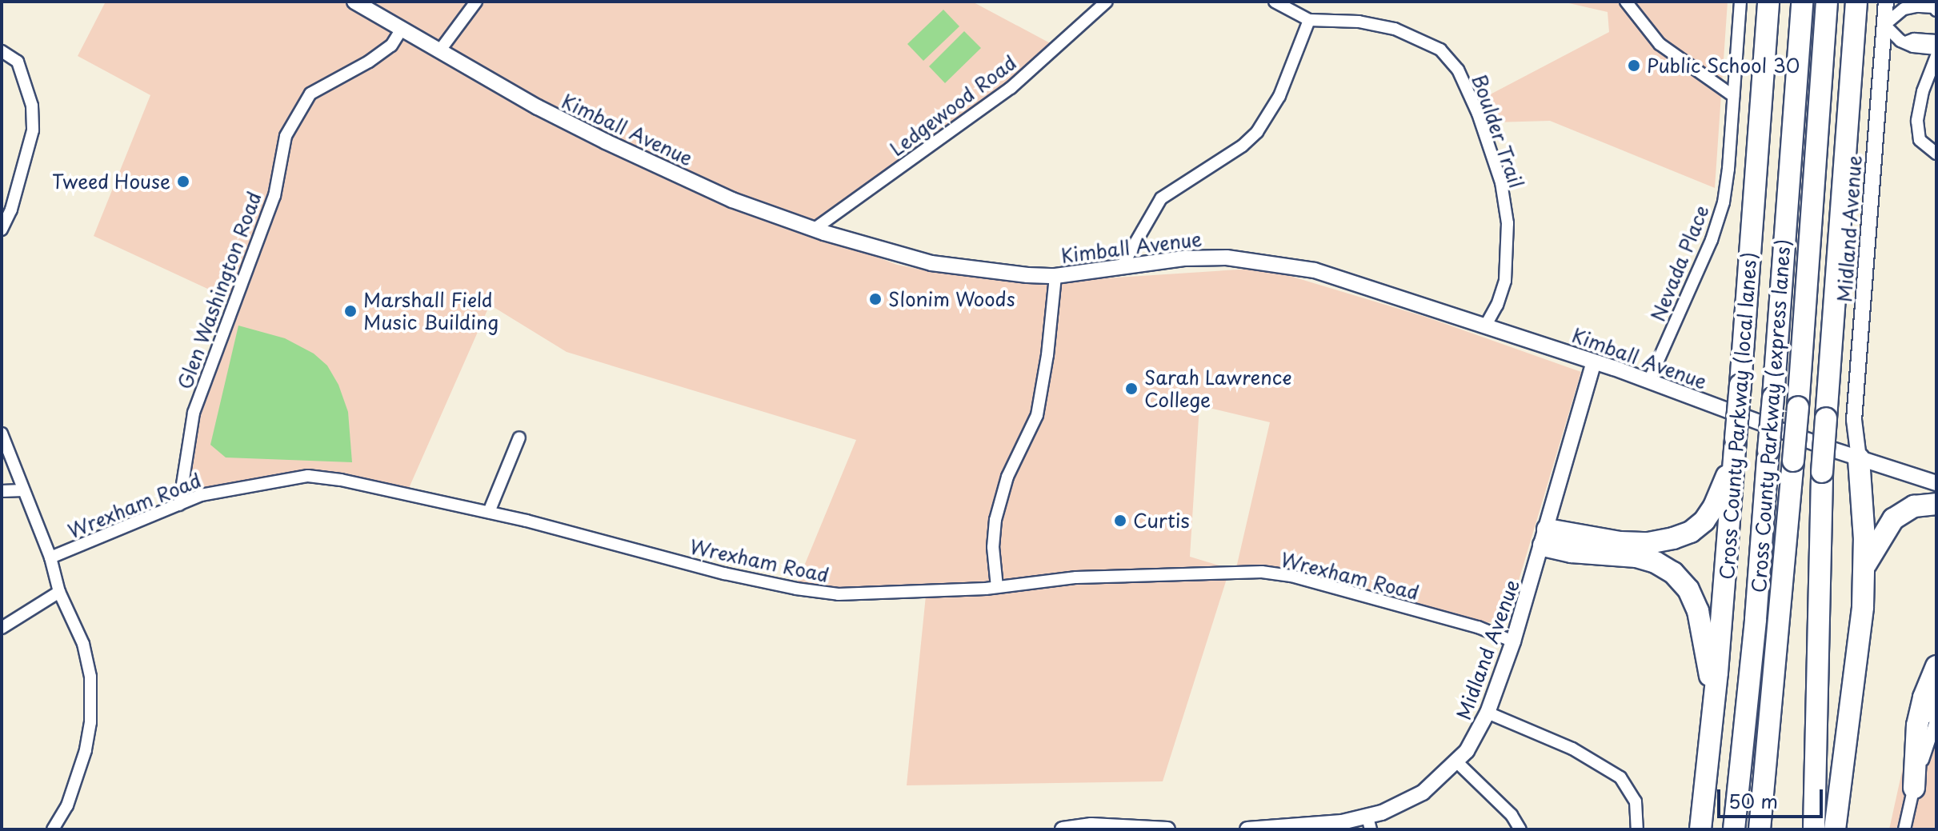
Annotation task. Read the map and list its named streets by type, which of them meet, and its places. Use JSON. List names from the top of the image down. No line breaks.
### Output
{"streets":{"highway":["Cross County Parkway (local lanes)","Cross County Parkway (express lanes)"],"street":["Ledgewood Road","Kimball Avenue","Boulder Trail","Midland Avenue","Nevada Place","Glen Washington Road","Wrexham Road"]},"crossings":[["Ledgewood Road","Kimball Avenue"],["Kimball Avenue","Boulder Trail"],["Kimball Avenue","Midland Avenue"],["Kimball Avenue","Nevada Place"],["Kimball Avenue","Glen Washington Road"],["Midland Avenue","Wrexham Road"],["Glen Washington Road","Wrexham Road"]],"places":["Public School 30","Tweed House","Slonim Woods","Marshall Field Music Building","Sarah Lawrence College","Curtis"],"scale_bar":"50 m"}
